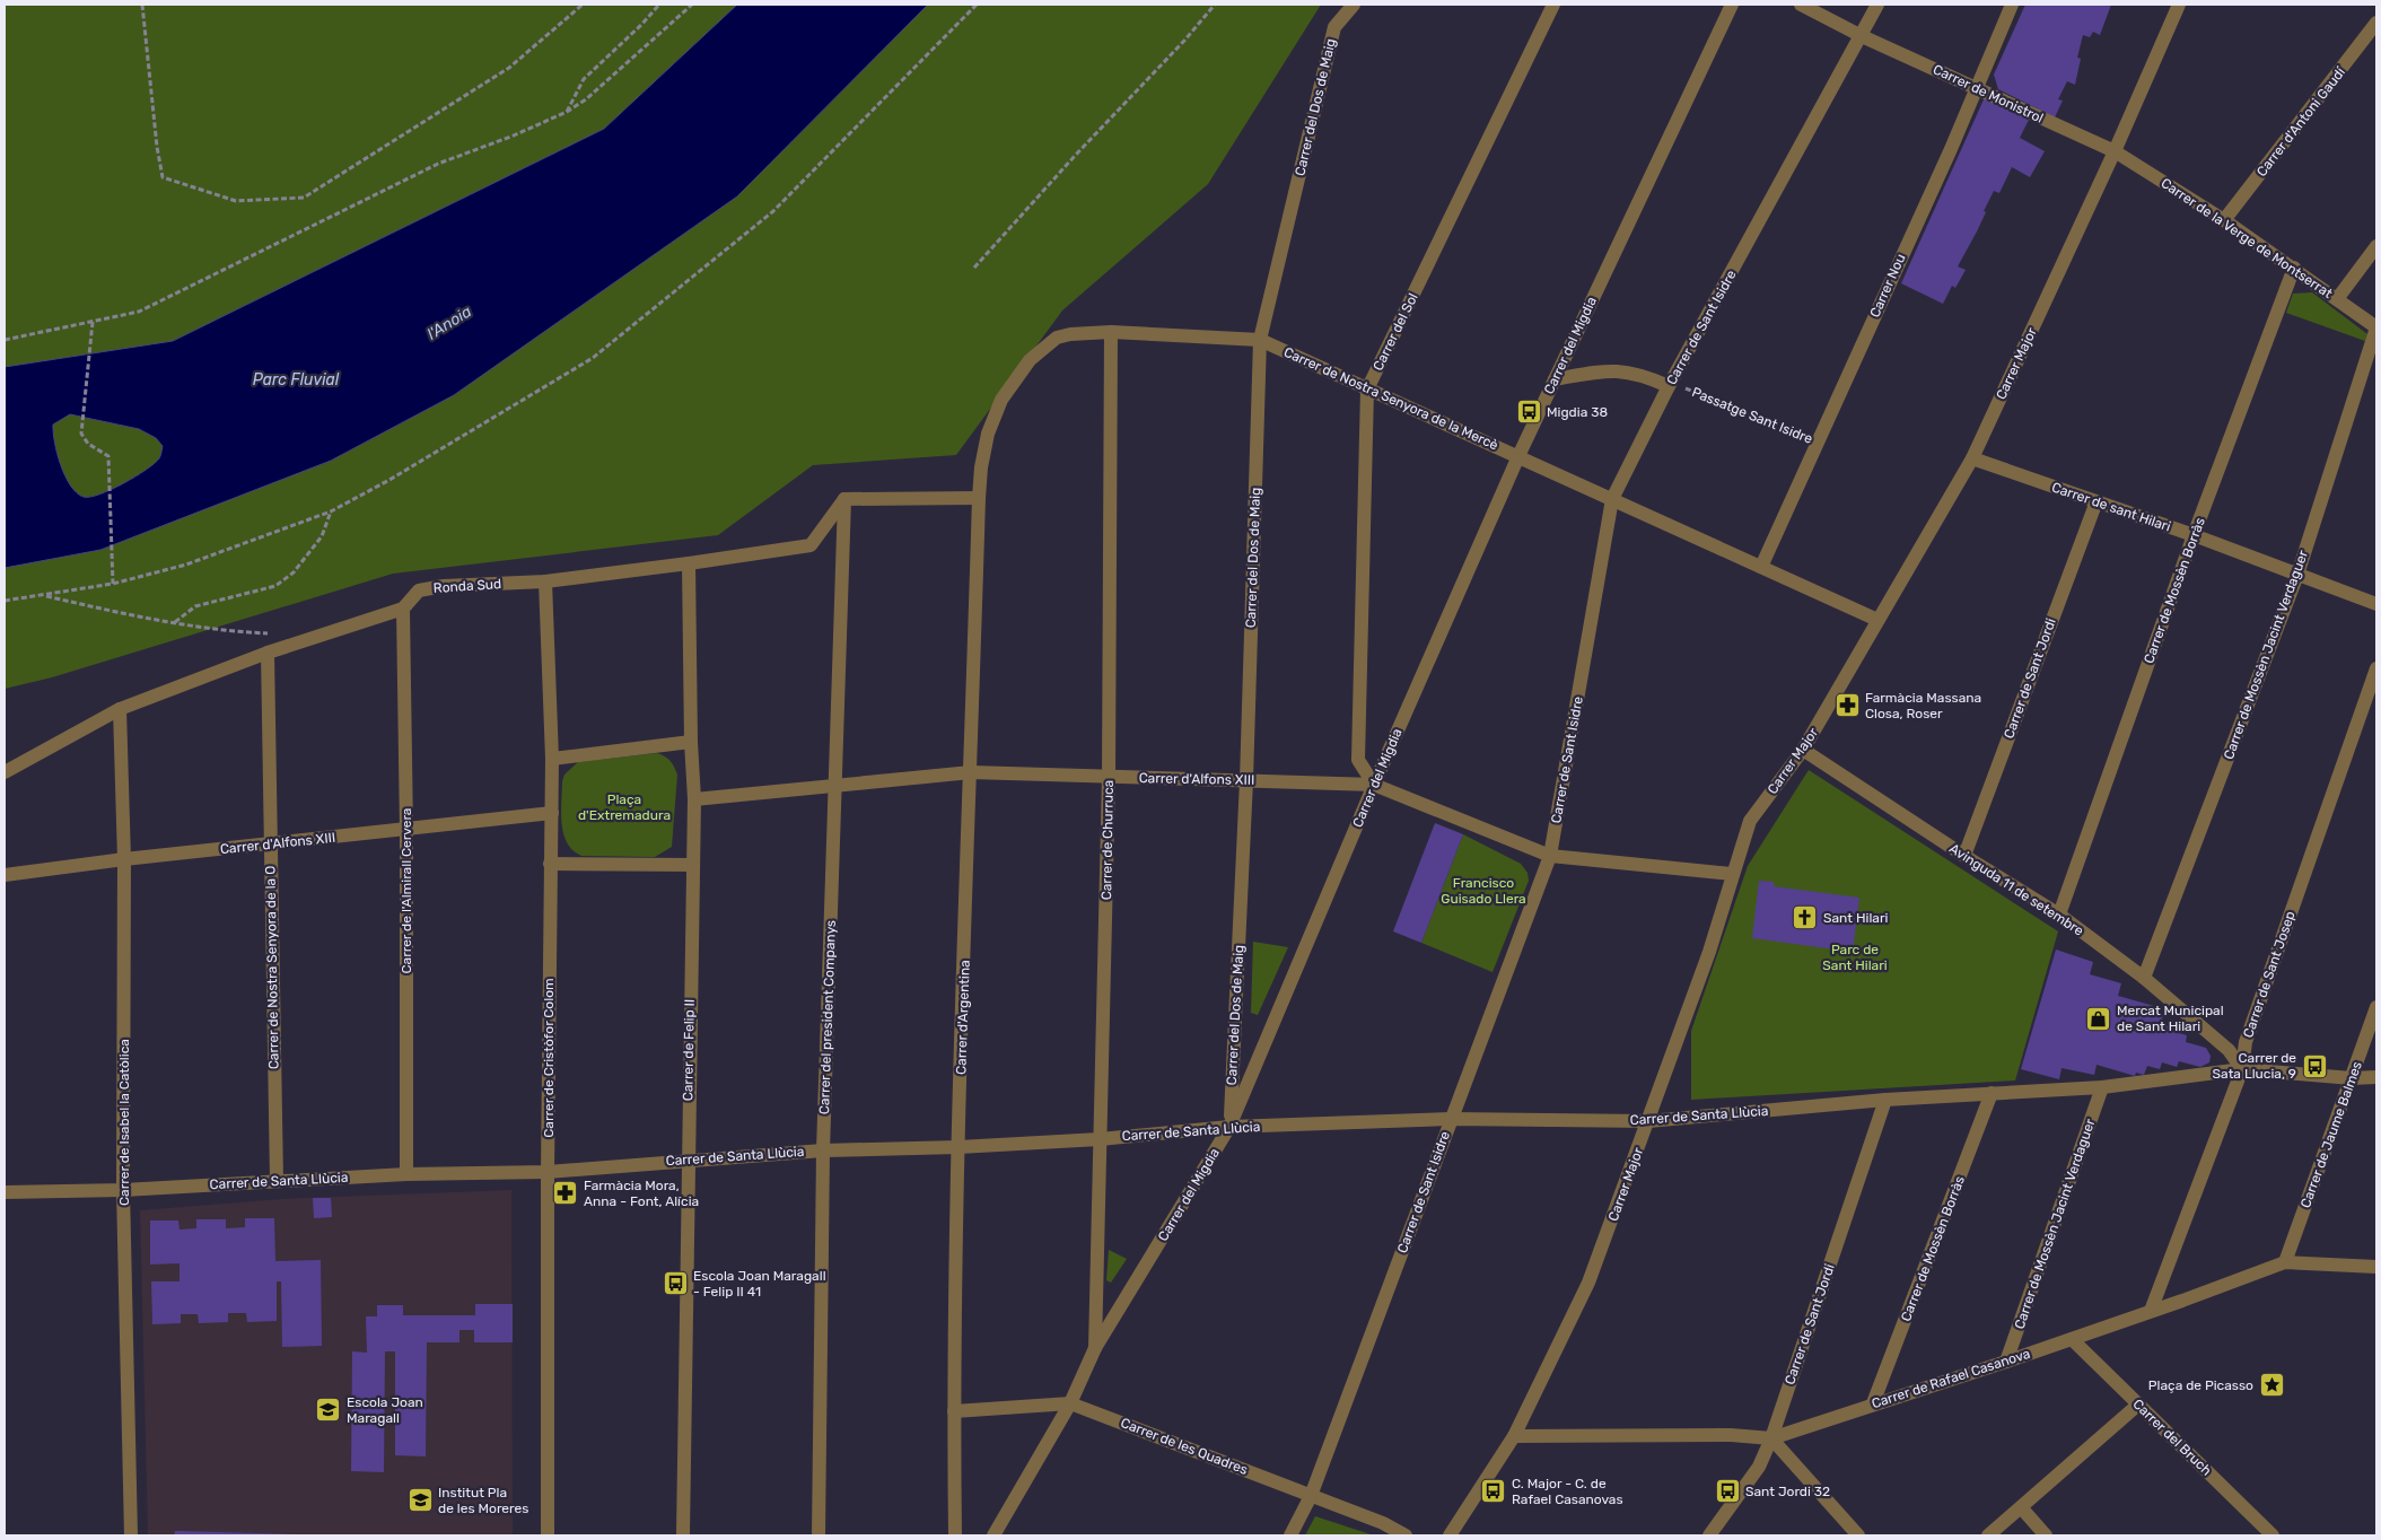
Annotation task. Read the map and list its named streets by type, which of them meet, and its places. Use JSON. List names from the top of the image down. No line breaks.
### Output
{"streets":{"street":["Carrer de Monistrol","Carrer del Dos de Maig","Carrer d'Antoni Gaudí","Carrer de la Verge de Montserrat","Carrer Nou","Carrer de Sant Isidre","Carrer del Sol","Carrer del Migdia","Carrer Major","Carrer de Nostra Senyora de la Mercè","Carrer de sant Hilari","Ronda Sud","Carrer de Mossèn Borràs","Carrer de Mossèn Jacint Verdaguer","Carrer de Sant Jordi","Carrer d'Alfons XIII","Carrer de Churruca","Avinguda 11 de setembre","Carrer de l'Almirall Cervera","Carrer de Nostra Senyora de la O","Carrer de Sant Josep","Carrer del president Companys","Carrer d'Argentina","Carrer de Felip II","Carrer de Cristòfor Colom","Carrer de Santa Llùcia","Carrer de Isabel la Catòlica","Carrer de Jaume Balmes","Carrer de Rafael Casanova","Carrer del Bruch","Carrer de les Quadres"],"path":["Passatge Sant Isidre"]},"crossings":[["Carrer de Monistrol","Carrer de la Verge de Montserrat"],["Carrer de Monistrol","Carrer Nou"],["Carrer de Monistrol","Carrer de Sant Isidre"],["Carrer de Monistrol","Carrer Major"],["Carrer del Dos de Maig","Carrer del Migdia"],["Carrer del Dos de Maig","Carrer de Nostra Senyora de la Mercè"],["Carrer del Dos de Maig","Carrer d'Alfons XIII"],["Carrer del Dos de Maig","Carrer de Santa Llùcia"],["Carrer d'Antoni Gaudí","Carrer de la Verge de Montserrat"],["Carrer de la Verge de Montserrat","Carrer Major"],["Carrer de la Verge de Montserrat","Carrer de Mossèn Borràs"],["Carrer de la Verge de Montserrat","Carrer de Mossèn Jacint Verdaguer"],["Carrer Nou","Carrer de Nostra Senyora de la Mercè"],["Carrer Nou","Passatge Sant Isidre"],["Carrer de Sant Isidre","Carrer de Nostra Senyora de la Mercè"],["Carrer de Sant Isidre","Passatge Sant Isidre"],["Carrer de Sant Isidre","Carrer d'Alfons XIII"],["Carrer de Sant Isidre","Carrer de Santa Llùcia"],["Carrer de Sant Isidre","Carrer de les Quadres"],["Carrer del Sol","Carrer del Migdia"],["Carrer del Sol","Carrer de Nostra Senyora de la Mercè"],["Carrer del Sol","Carrer d'Alfons XIII"],["Carrer del Migdia","Carrer de Nostra Senyora de la Mercè"],["Carrer del Migdia","Carrer d'Alfons XIII"],["Carrer del Migdia","Carrer de Churruca"],["Carrer del Migdia","Carrer de Santa Llùcia"],["Carrer del Migdia","Carrer de les Quadres"],["Carrer Major","Carrer de Nostra Senyora de la Mercè"],["Carrer Major","Carrer de sant Hilari"],["Carrer Major","Carrer d'Alfons XIII"],["Carrer Major","Avinguda 11 de setembre"],["Carrer Major","Carrer de Santa Llùcia"],["Carrer Major","Carrer de Rafael Casanova"],["Carrer de Nostra Senyora de la Mercè","Carrer de Churruca"],["Carrer de Nostra Senyora de la Mercè","Carrer d'Argentina"],["Carrer de sant Hilari","Carrer de Mossèn Borràs"],["Carrer de sant Hilari","Carrer de Mossèn Jacint Verdaguer"],["Carrer de sant Hilari","Carrer de Sant Jordi"],["Ronda Sud","Carrer de l'Almirall Cervera"],["Ronda Sud","Carrer de Nostra Senyora de la O"],["Ronda Sud","Carrer del president Companys"],["Ronda Sud","Carrer de Felip II"],["Ronda Sud","Carrer de Cristòfor Colom"],["Ronda Sud","Carrer de Isabel la Catòlica"],["Carrer de Mossèn Borràs","Avinguda 11 de setembre"],["Carrer de Mossèn Borràs","Carrer de Santa Llùcia"],["Carrer de Mossèn Borràs","Carrer de Rafael Casanova"],["Carrer de Mossèn Jacint Verdaguer","Avinguda 11 de setembre"],["Carrer de Mossèn Jacint Verdaguer","Carrer de Santa Llùcia"],["Carrer de Mossèn Jacint Verdaguer","Carrer de Rafael Casanova"],["Carrer de Sant Jordi","Avinguda 11 de setembre"],["Carrer de Sant Jordi","Carrer de Santa Llùcia"],["Carrer de Sant Jordi","Carrer de Rafael Casanova"],["Carrer d'Alfons XIII","Carrer de Churruca"],["Carrer d'Alfons XIII","Carrer de l'Almirall Cervera"],["Carrer d'Alfons XIII","Carrer de Nostra Senyora de la O"],["Carrer d'Alfons XIII","Carrer del president Companys"],["Carrer d'Alfons XIII","Carrer d'Argentina"],["Carrer d'Alfons XIII","Carrer de Felip II"],["Carrer d'Alfons XIII","Carrer de Cristòfor Colom"],["Carrer d'Alfons XIII","Carrer de Isabel la Catòlica"],["Carrer de Churruca","Carrer de Santa Llùcia"],["Avinguda 11 de setembre","Carrer de Sant Josep"],["Avinguda 11 de setembre","Carrer de Santa Llùcia"],["Carrer de l'Almirall Cervera","Carrer de Santa Llùcia"],["Carrer de Nostra Senyora de la O","Carrer de Santa Llùcia"],["Carrer de Sant Josep","Carrer de Santa Llùcia"],["Carrer de Sant Josep","Carrer de Rafael Casanova"],["Carrer del president Companys","Carrer de Santa Llùcia"],["Carrer d'Argentina","Carrer de Santa Llùcia"],["Carrer d'Argentina","Carrer de les Quadres"],["Carrer de Felip II","Carrer de Santa Llùcia"],["Carrer de Cristòfor Colom","Carrer de Santa Llùcia"],["Carrer de Santa Llùcia","Carrer de Isabel la Catòlica"],["Carrer de Santa Llùcia","Carrer de Jaume Balmes"],["Carrer de Jaume Balmes","Carrer de Rafael Casanova"],["Carrer de Rafael Casanova","Carrer del Bruch"]],"water":["l'Anoia","Parc Fluvial"],"parks":["Plaça d'Extremadura","Francisco Guisado Llera","Parc de Sant Hilari"],"places":{"bus stop":["Migdia 38","Carrer de Sata Llucia, 9","Escola Joan Maragall - Felip II 41","C. Major - C. de Rafael Casanovas","Sant Jordi 32"],"pharmacy":["Farmàcia Massana Closa, Roser","Farmàcia Mora, Anna - Font, Alícia"],"church":["Sant Hilari"],"shop":["Mercat Municipal de Sant Hilari"],"place":["Plaça de Picasso"],"school or university":["Escola Joan Maragall","Institut Pla de les Moreres"]}}
